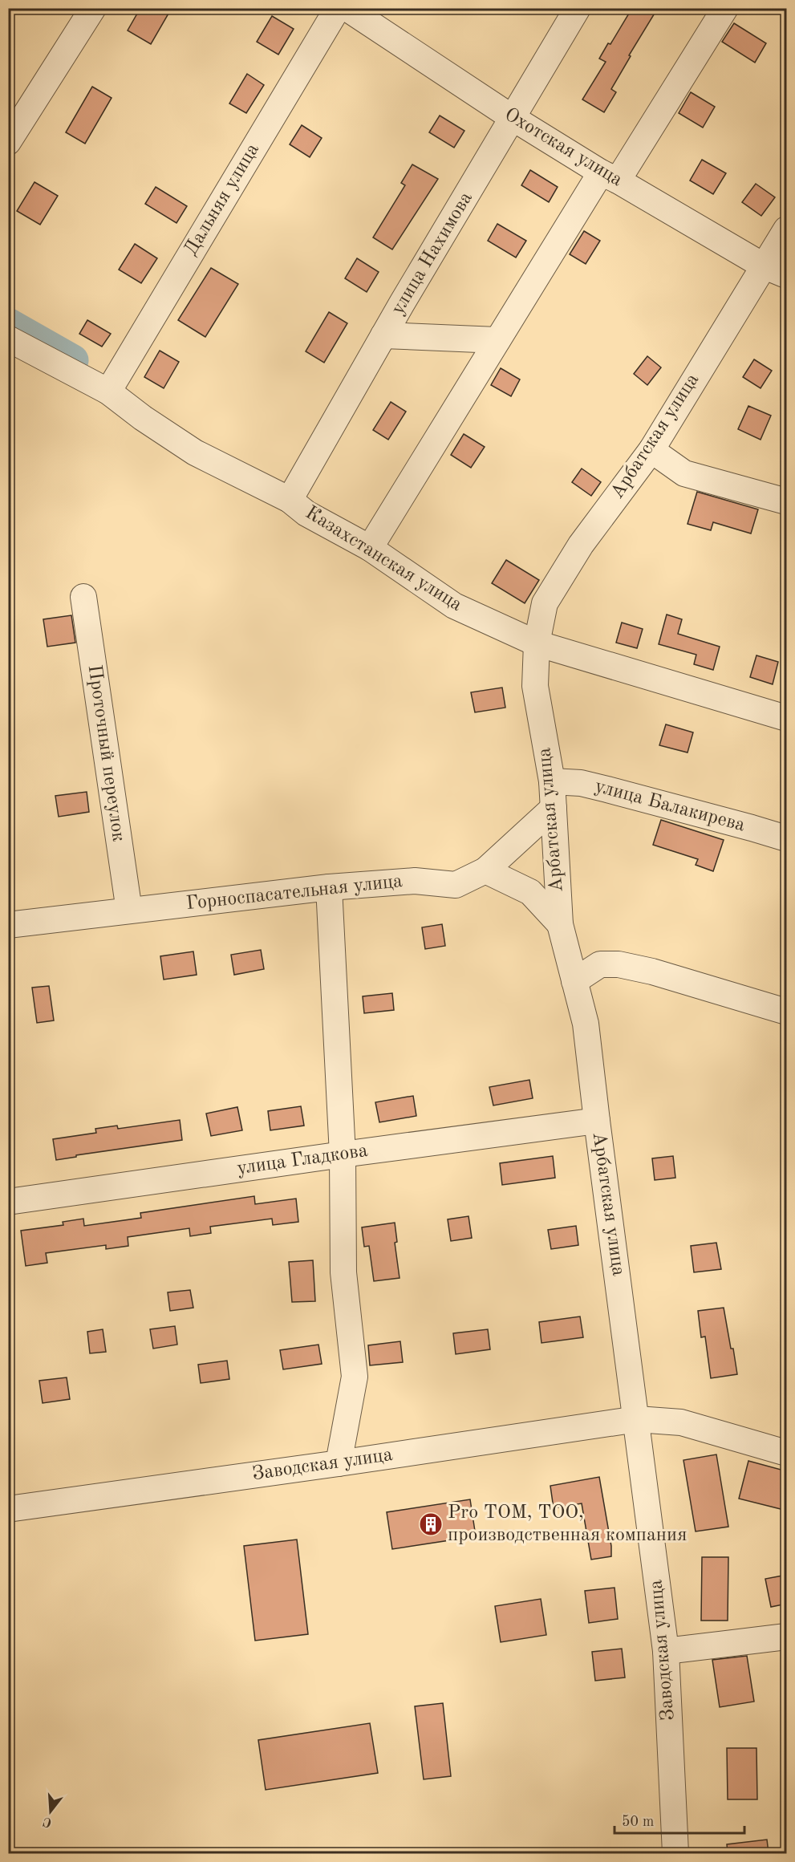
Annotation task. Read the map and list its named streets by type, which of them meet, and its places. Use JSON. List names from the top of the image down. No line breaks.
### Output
{"streets":{"street":["Охотская улица","Дальняя улица","улица Нахимова","Арбатская улица","Казахстанская улица","Проточный переулок","улица Балакирева","Горноспасательная улица","улица Гладкова","Заводская улица"]},"crossings":[["Охотская улица","улица Нахимова"],["Охотская улица","Арбатская улица"],["Дальняя улица","Казахстанская улица"],["улица Нахимова","Казахстанская улица"],["Арбатская улица","Казахстанская улица"],["Арбатская улица","улица Балакирева"],["Арбатская улица","Горноспасательная улица"],["Арбатская улица","улица Гладкова"],["Арбатская улица","Заводская улица"],["Проточный переулок","Горноспасательная улица"]],"places":{"building":["Pro TOM, ТОО, производственная компания"]},"scale_bar":"50 m","north":"bottom"}
